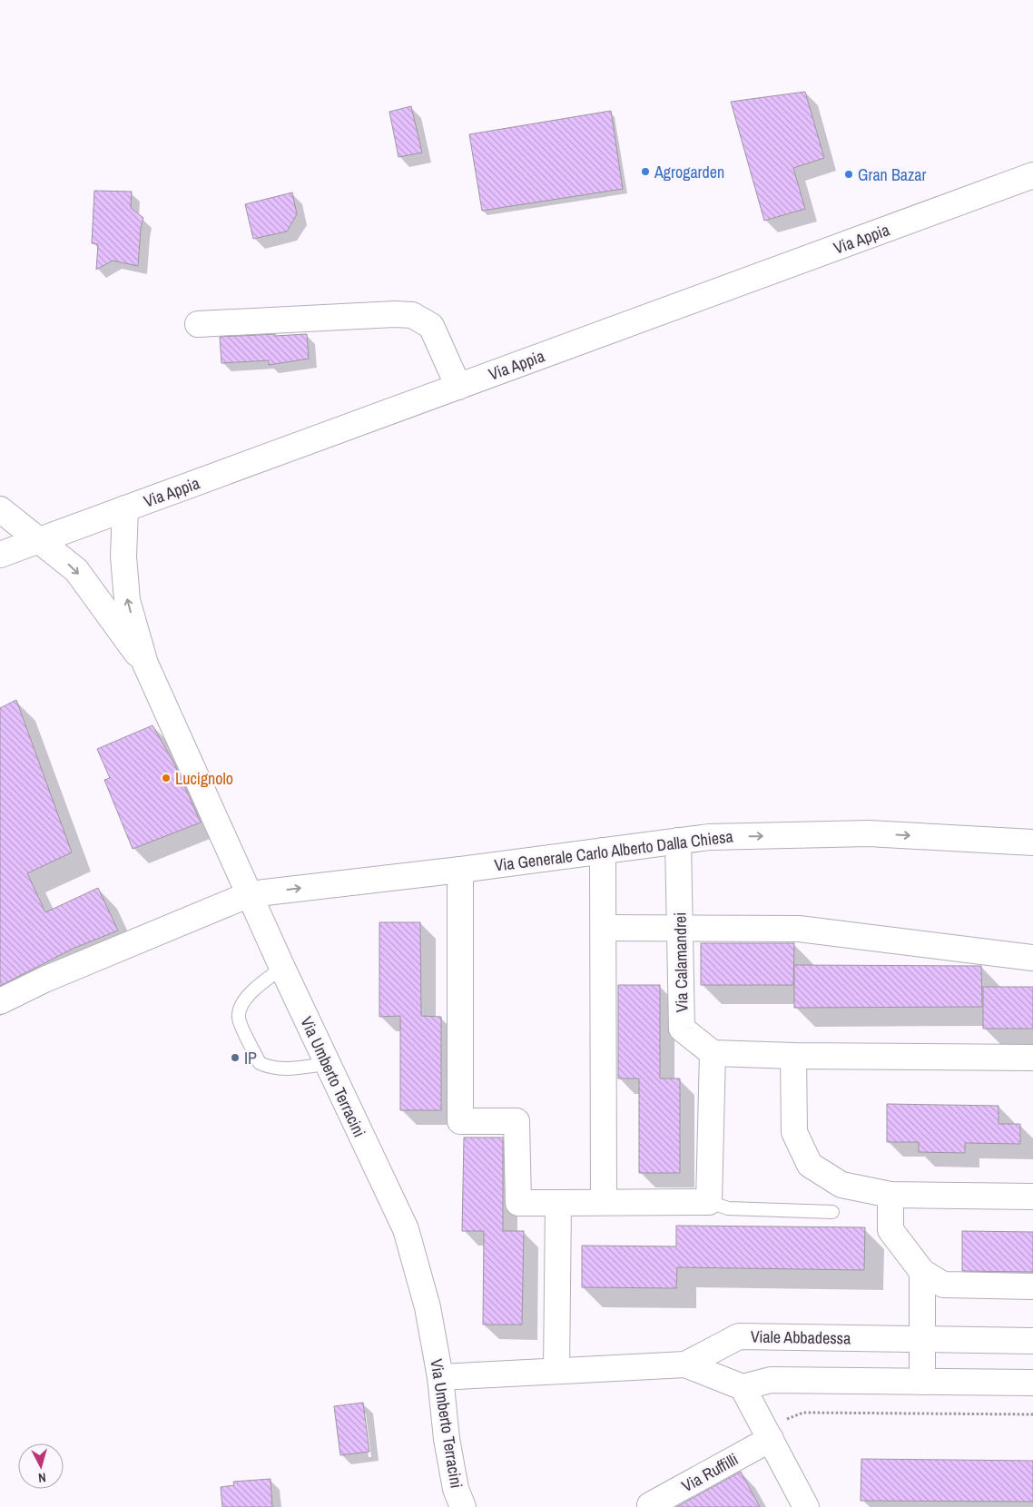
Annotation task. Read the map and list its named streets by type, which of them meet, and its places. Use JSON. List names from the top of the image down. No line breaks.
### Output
{"streets":{"street":["Via Appia","Via Generale Carlo Alberto Dalla Chiesa","Via Calamandrei","Via Umberto Terracini","Viale Abbadessa","Via Ruffilli"]},"crossings":[["Via Generale Carlo Alberto Dalla Chiesa","Via Calamandrei"],["Via Generale Carlo Alberto Dalla Chiesa","Via Umberto Terracini"],["Via Umberto Terracini","Viale Abbadessa"]],"places":["Agrogarden","Gran Bazar","Lucignolo","IP"],"north":"bottom"}
